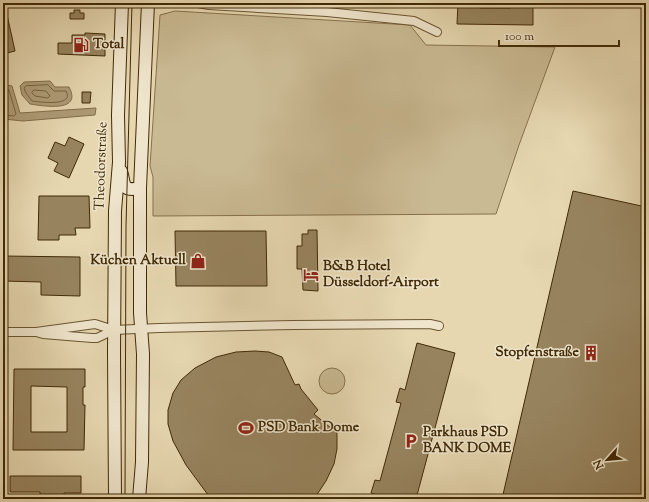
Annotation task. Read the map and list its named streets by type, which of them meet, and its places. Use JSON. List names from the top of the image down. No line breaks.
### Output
{"streets":{"main road":["Theodorstraße"]},"places":{"fuel station":["Total"],"shop":["Küchen Aktuell"],"hotel":["B&B Hotel Düsseldorf-Airport"],"building":["Stopfenstraße"],"sports":["PSD Bank Dome"],"parking":["Parkhaus PSD BANK DOME"]},"scale_bar":"100 m","north":"bottom left"}
